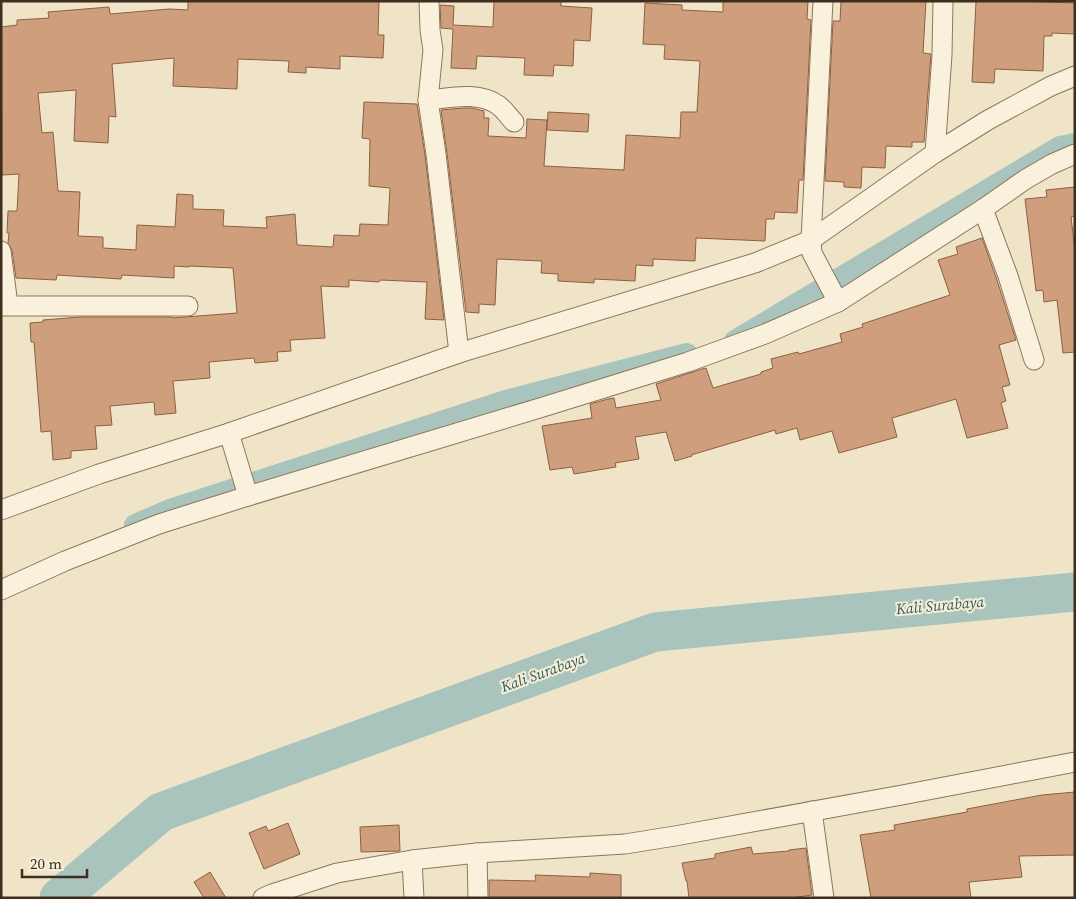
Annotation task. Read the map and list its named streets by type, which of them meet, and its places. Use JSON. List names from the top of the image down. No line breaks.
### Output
{"water":["Kali Surabaya"],"scale_bar":"20 m"}
